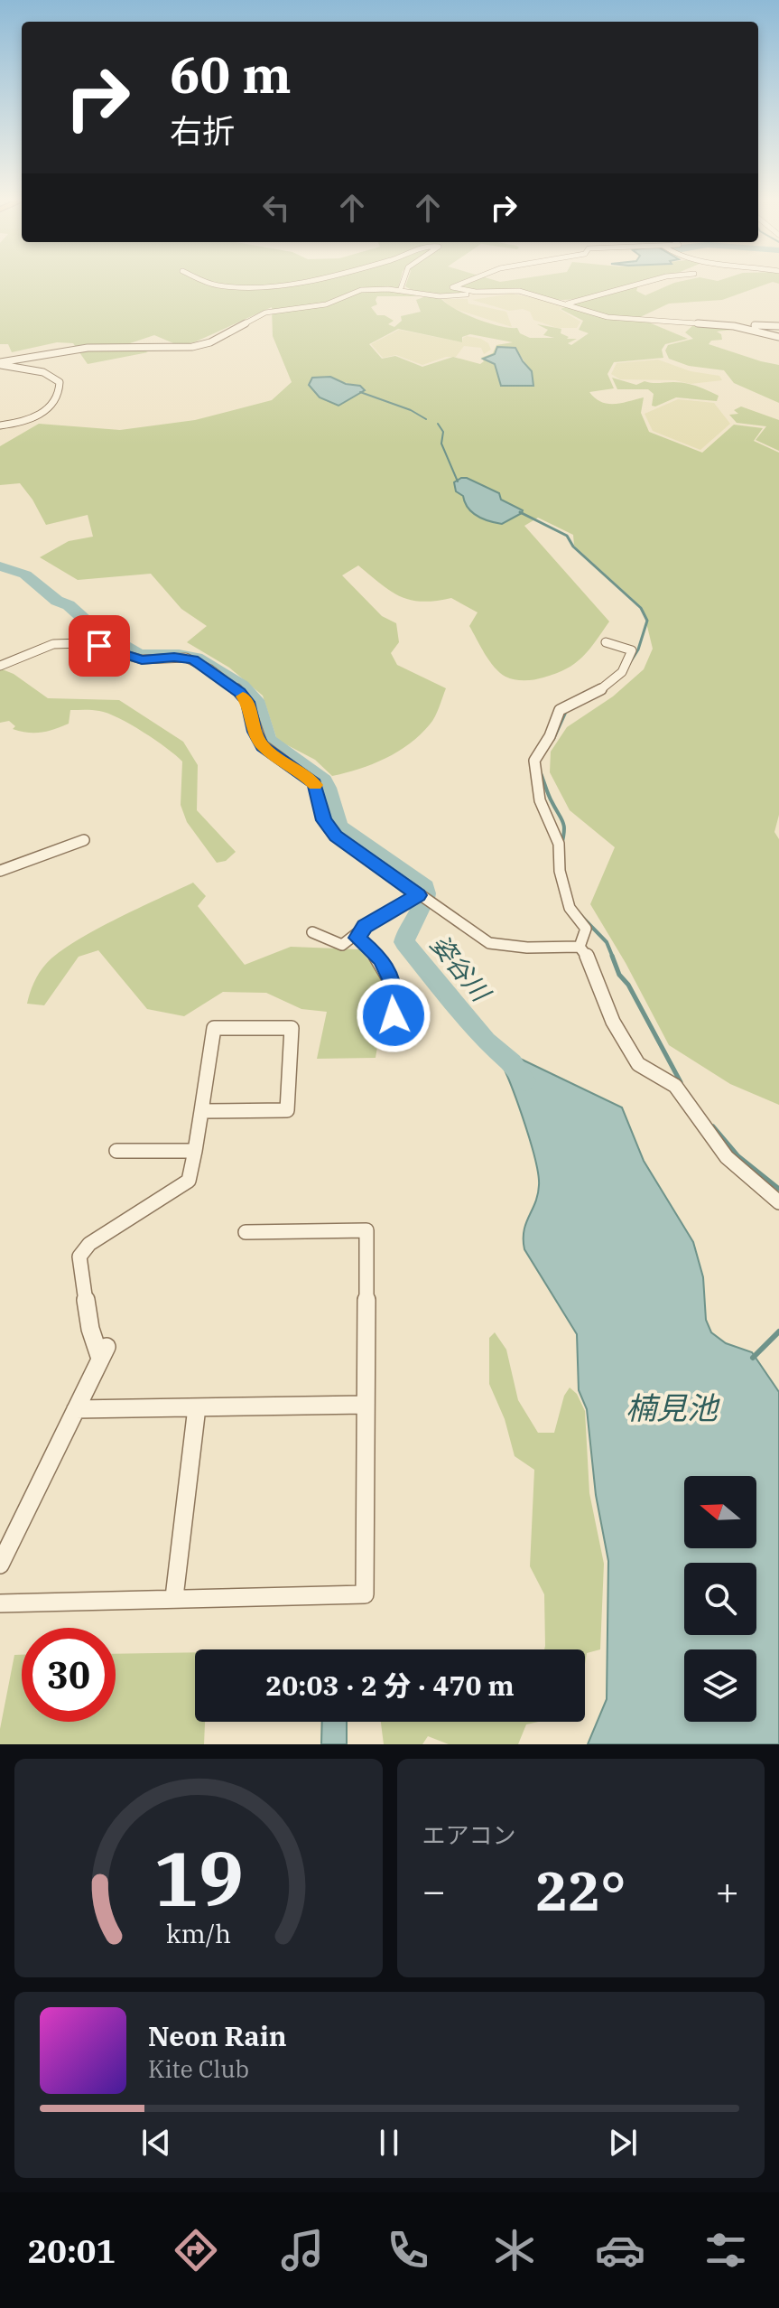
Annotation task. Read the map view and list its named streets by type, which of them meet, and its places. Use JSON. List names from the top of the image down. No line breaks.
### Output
{"water":["姿谷川","楠見池"],"north":"left","page":{"turn":["60 m","右折"],"limit":"30","trip":"20:03 · 2 分 · 470 m","tile":"エアコン","heat":["−","22°","+"],"song":["Neon Rain","Kite Club"],"tabs":"20:01","gauge":["19","km/h"]}}
